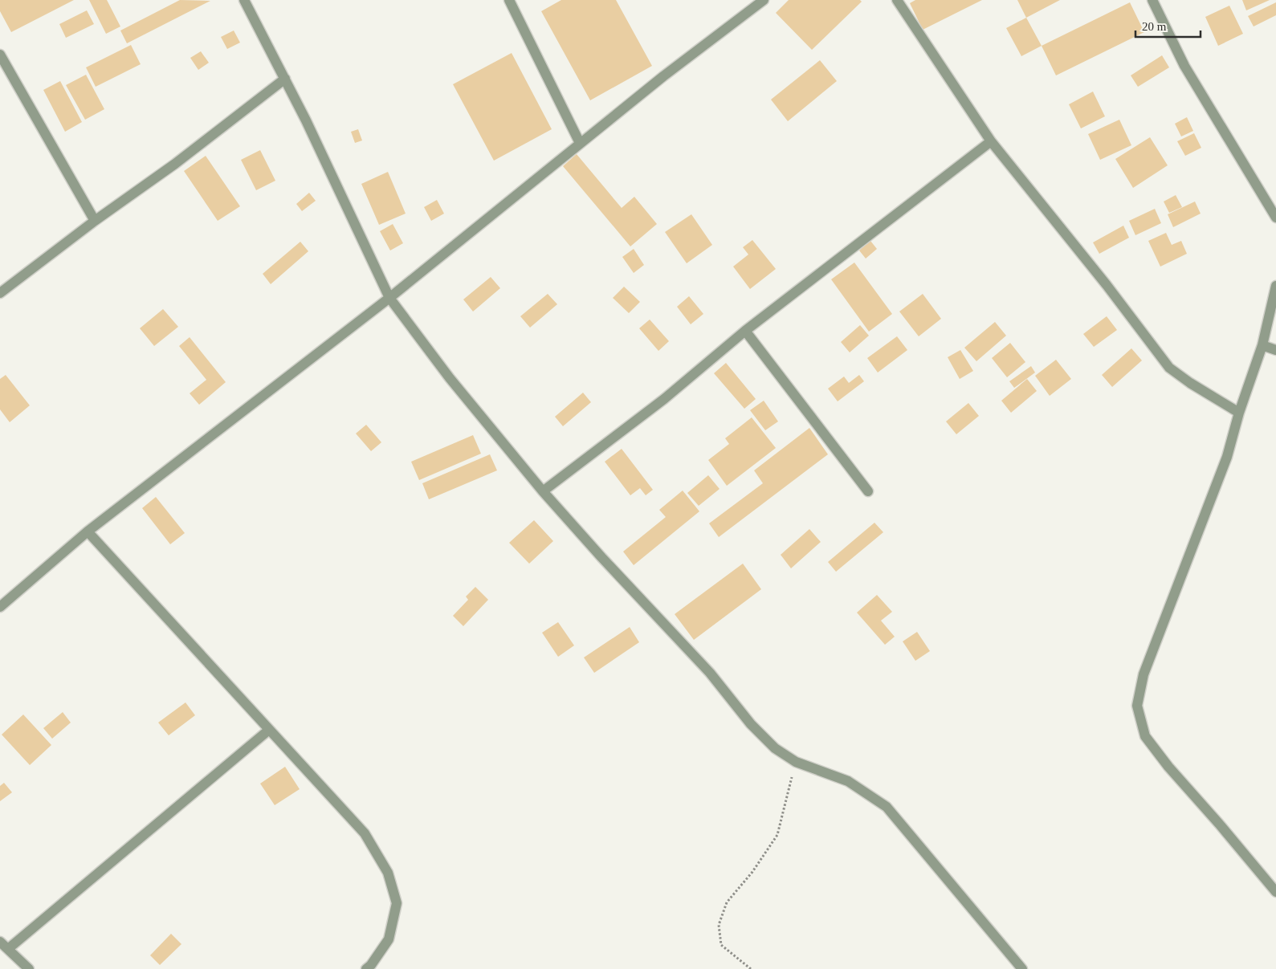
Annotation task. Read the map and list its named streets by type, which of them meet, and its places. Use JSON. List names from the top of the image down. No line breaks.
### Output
{"scale_bar":"20 m"}
